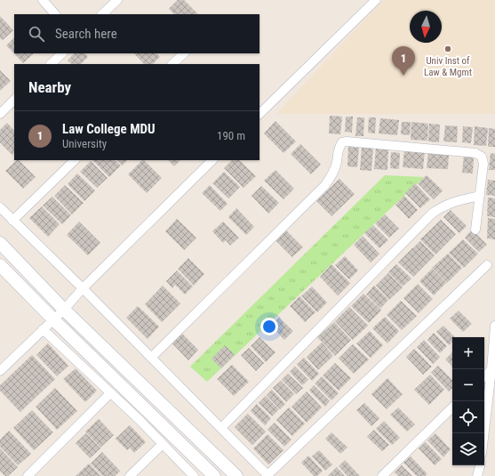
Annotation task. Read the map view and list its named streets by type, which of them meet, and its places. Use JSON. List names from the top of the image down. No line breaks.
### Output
{"places":["Univ Inst of Law & Mgmt"],"north":"bottom","page":{"search":"Search here","pins":"1","heading":"Nearby","list":[{"mark":"1","name":"Law College MDU","note":"University","value":"190 m"}],"map_buttons":["+","−"]}}
